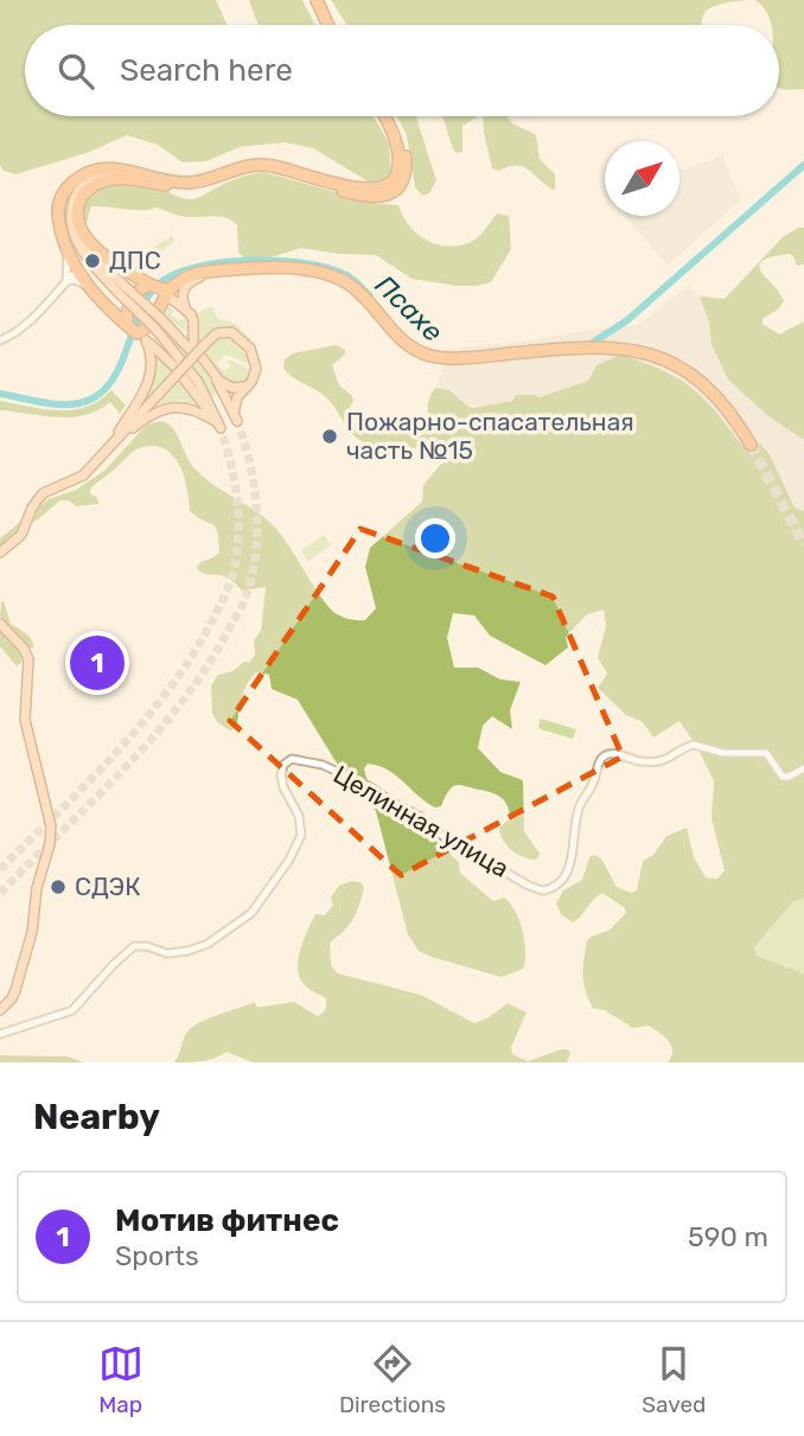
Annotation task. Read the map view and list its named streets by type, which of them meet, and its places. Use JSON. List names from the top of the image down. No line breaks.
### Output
{"streets":{"street":["Целинная улица"]},"water":["Псахе"],"places":["ДПС","Пожарно-спасательная часть №15","СДЭК"],"north":"top right","page":{"search":"Search here","pins":"1","heading":"Nearby","list":[{"mark":"1","name":"Мотив фитнес","note":"Sports","value":"590 m"}],"nav":["Map","Directions","Saved"]}}
